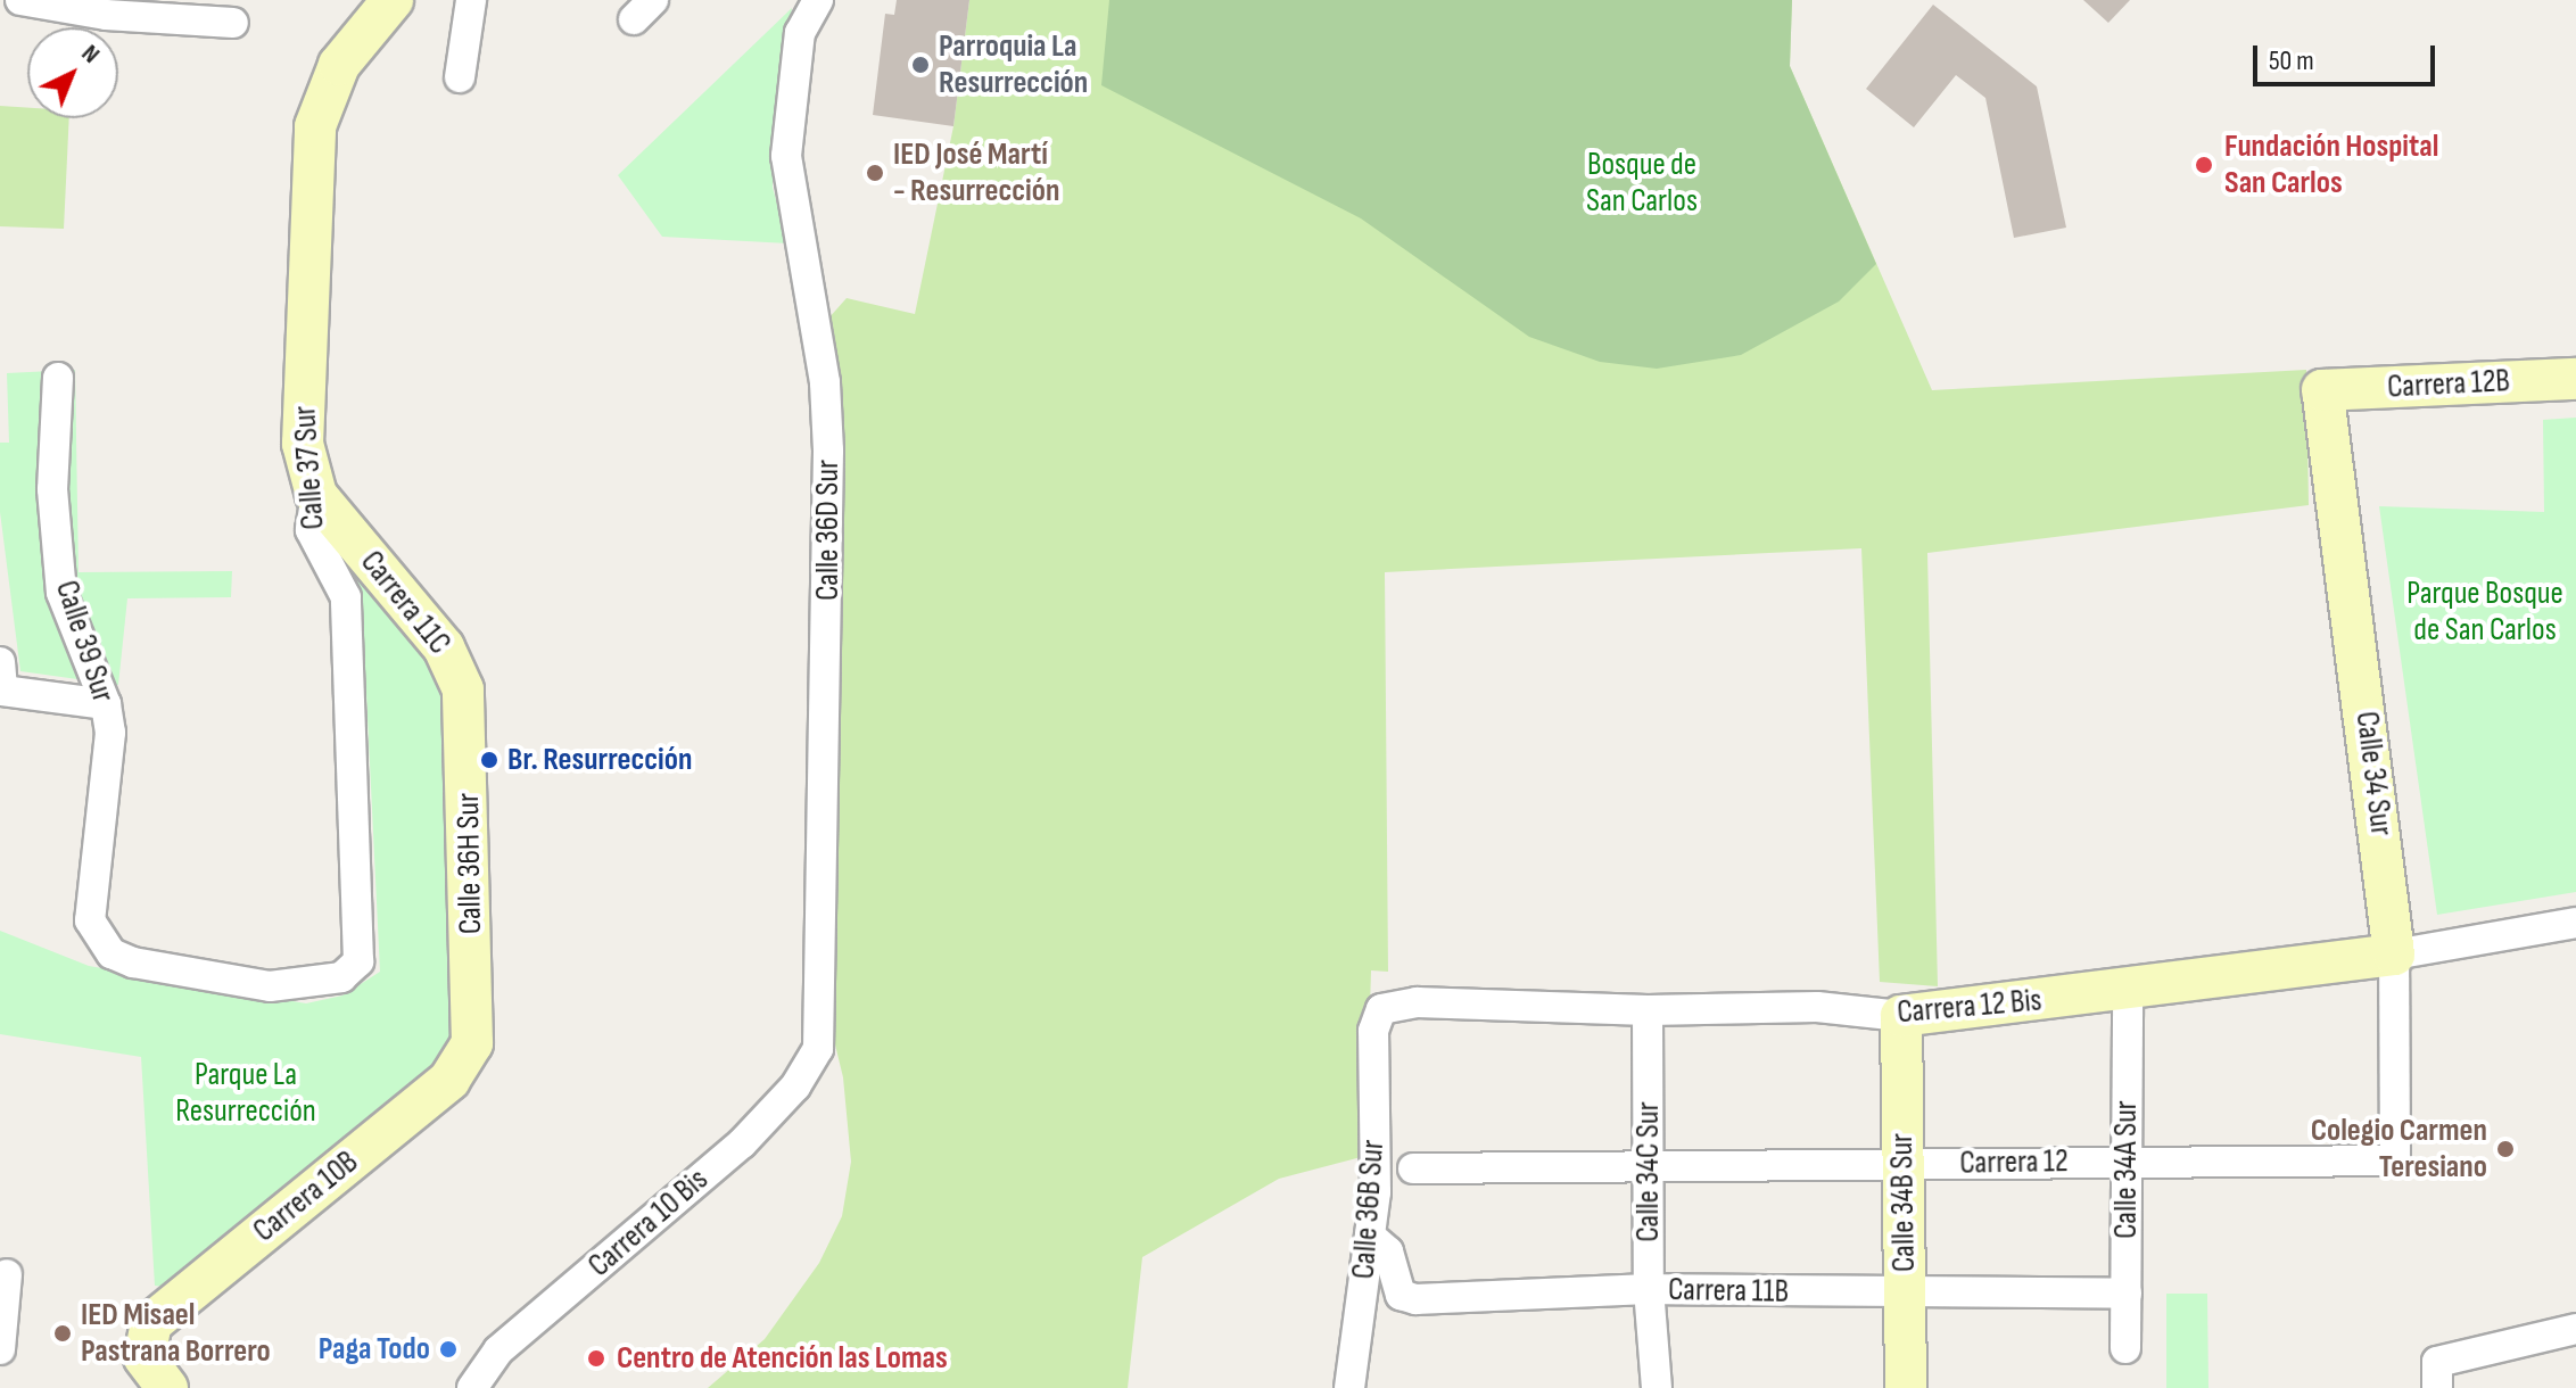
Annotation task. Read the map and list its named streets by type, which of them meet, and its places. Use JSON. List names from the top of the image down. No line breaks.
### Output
{"streets":{"street":["Carrera 12B","Calle 37 Sur","Calle 36D Sur","Carrera 11C","Calle 39 Sur","Calle 34 Sur","Calle 36H Sur","Carrera 12 Bis","Carrera 12","Calle 34A Sur","Calle 34C Sur","Carrera 10B","Calle 34B Sur","Calle 36B Sur","Carrera 10 Bis","Carrera 11B"]},"crossings":[["Carrera 12B","Calle 34 Sur"],["Calle 37 Sur","Carrera 11C"],["Calle 37 Sur","Calle 39 Sur"],["Calle 36D Sur","Carrera 10 Bis"],["Carrera 11C","Calle 36H Sur"],["Calle 34 Sur","Carrera 12 Bis"],["Calle 34 Sur","Carrera 12"],["Calle 36H Sur","Carrera 10B"],["Carrera 12 Bis","Calle 34A Sur"],["Carrera 12 Bis","Calle 34C Sur"],["Carrera 12 Bis","Calle 34B Sur"],["Carrera 12 Bis","Calle 36B Sur"],["Carrera 12","Calle 34A Sur"],["Carrera 12","Calle 34C Sur"],["Carrera 12","Calle 34B Sur"],["Calle 34A Sur","Carrera 11B"],["Calle 34C Sur","Carrera 11B"],["Calle 34B Sur","Carrera 11B"],["Calle 36B Sur","Carrera 11B"]],"parks":["Bosque de San Carlos","Parque Bosque de San Carlos","Parque La Resurrección"],"places":["Parroquia La Resurrección","Fundación Hospital San Carlos","IED José Martí - Resurrección","Br. Resurrección","Colegio Carmen Teresiano","IED Misael Pastrana Borrero","Paga Todo","Centro de Atención las Lomas"],"scale_bar":"50 m","north":"top right"}
